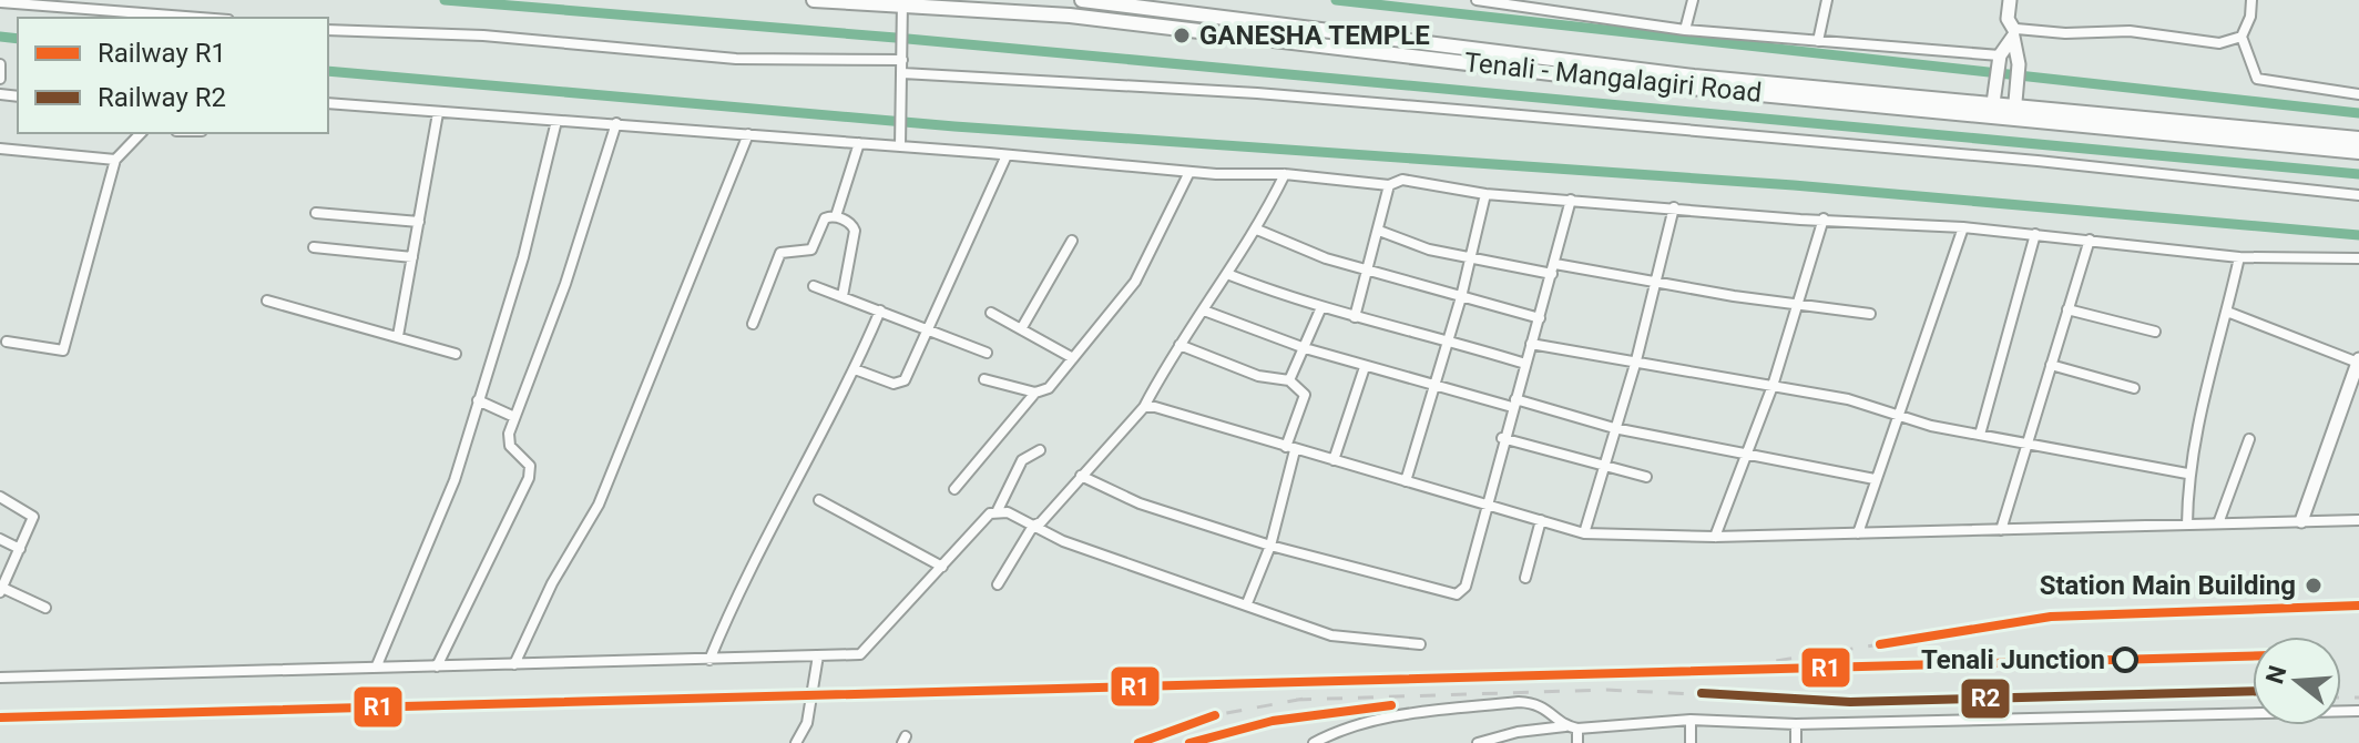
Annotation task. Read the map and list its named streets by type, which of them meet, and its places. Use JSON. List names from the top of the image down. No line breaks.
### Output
{"streets":{"main road":["Tenali - Mangalagiri Road"]},"places":["GANESHA TEMPLE","Station Main Building","Tenali Junction"],"lines":["rail line R1","rail line R2"],"legend":["Railway R1","Railway R2"],"north":"left"}
